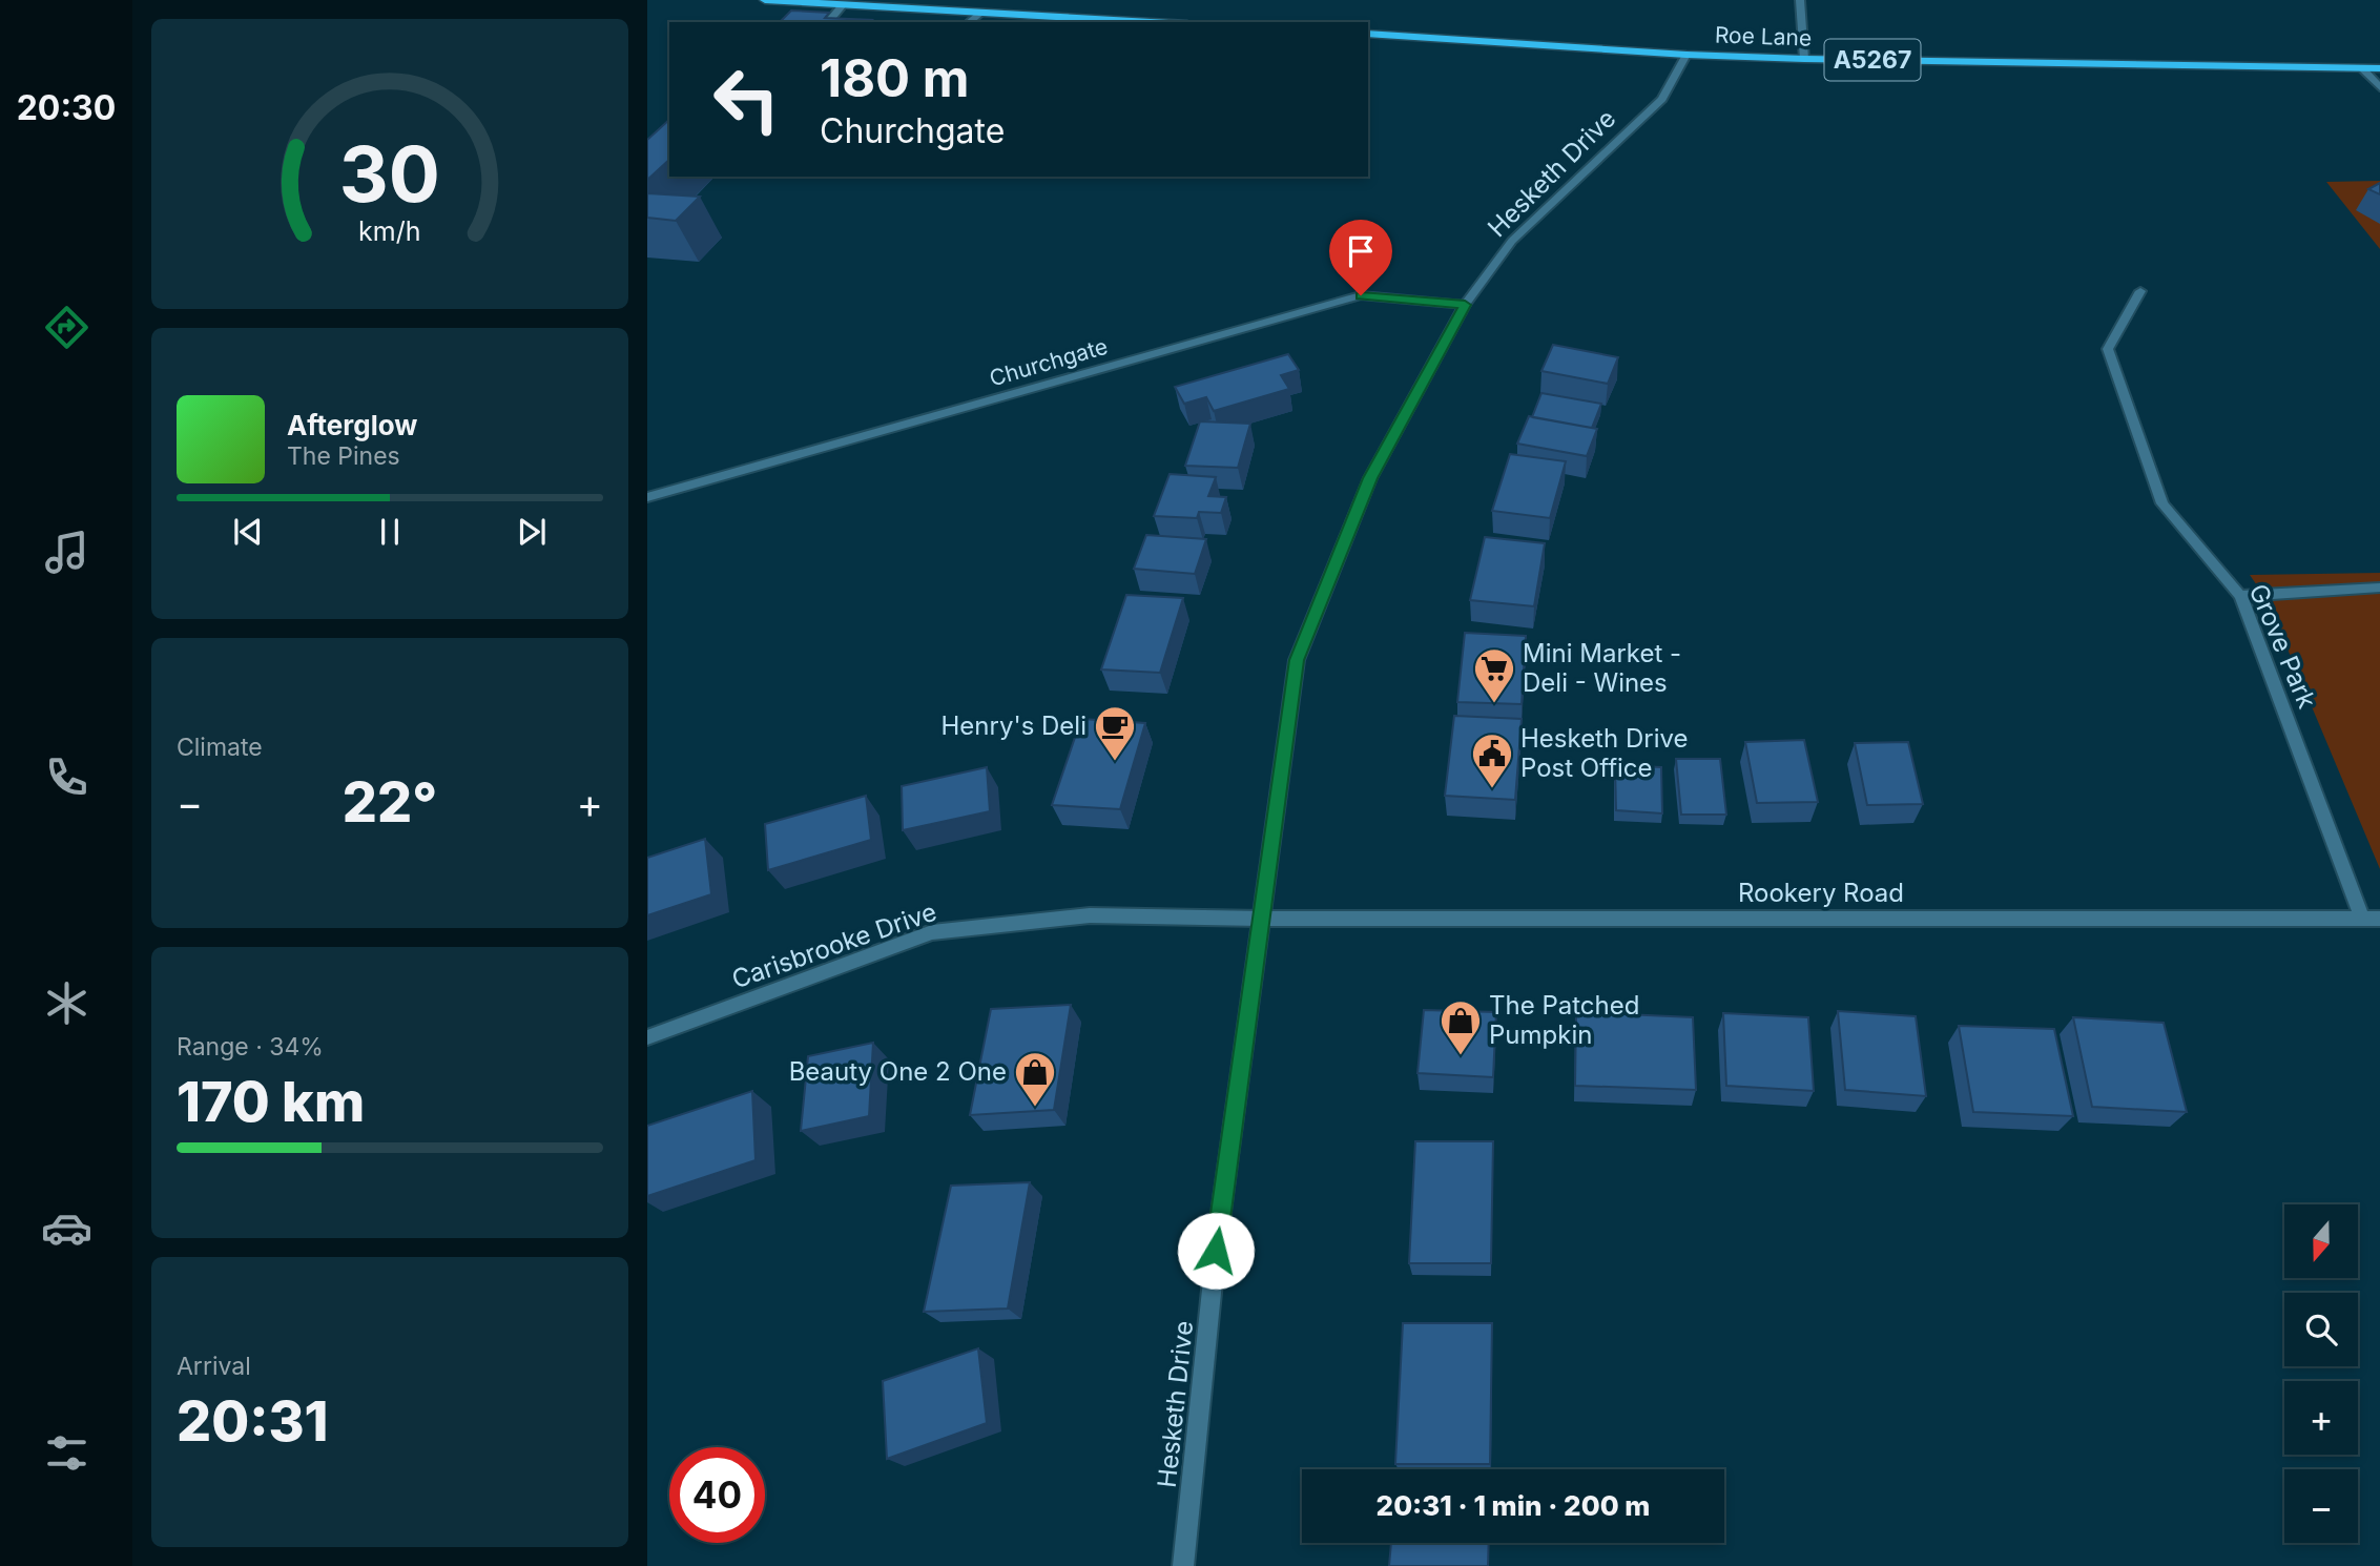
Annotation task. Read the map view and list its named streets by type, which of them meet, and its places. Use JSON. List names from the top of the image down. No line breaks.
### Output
{"streets":{"main road":["Roe Lane","A5267"],"street":["Hesketh Drive","Churchgate","Grove Park","Rookery Road","Carisbrooke Drive"]},"crossings":[["Roe Lane","Hesketh Drive"],["Hesketh Drive","Churchgate"],["Hesketh Drive","Rookery Road"],["Hesketh Drive","Carisbrooke Drive"],["Grove Park","Rookery Road"],["Rookery Road","Carisbrooke Drive"]],"places":{"supermarket":["Mini Market - Deli - Wines"],"cafe":["Henry's Deli"],"public building":["Hesketh Drive Post Office"],"shop":["The Patched Pumpkin","Beauty One 2 One"]},"north":"bottom","page":{"tabs":"20:30","turn":["180 m","Churchgate"],"song":["Afterglow","The Pines"],"tile":["Climate",["Range · 34%","170 km"],["Arrival","20:31"]],"heat":["−","22°","+"],"map_buttons":["+","−"],"limit":"40","trip":"20:31 · 1 min · 200 m","gauge":["30","km/h"]}}
